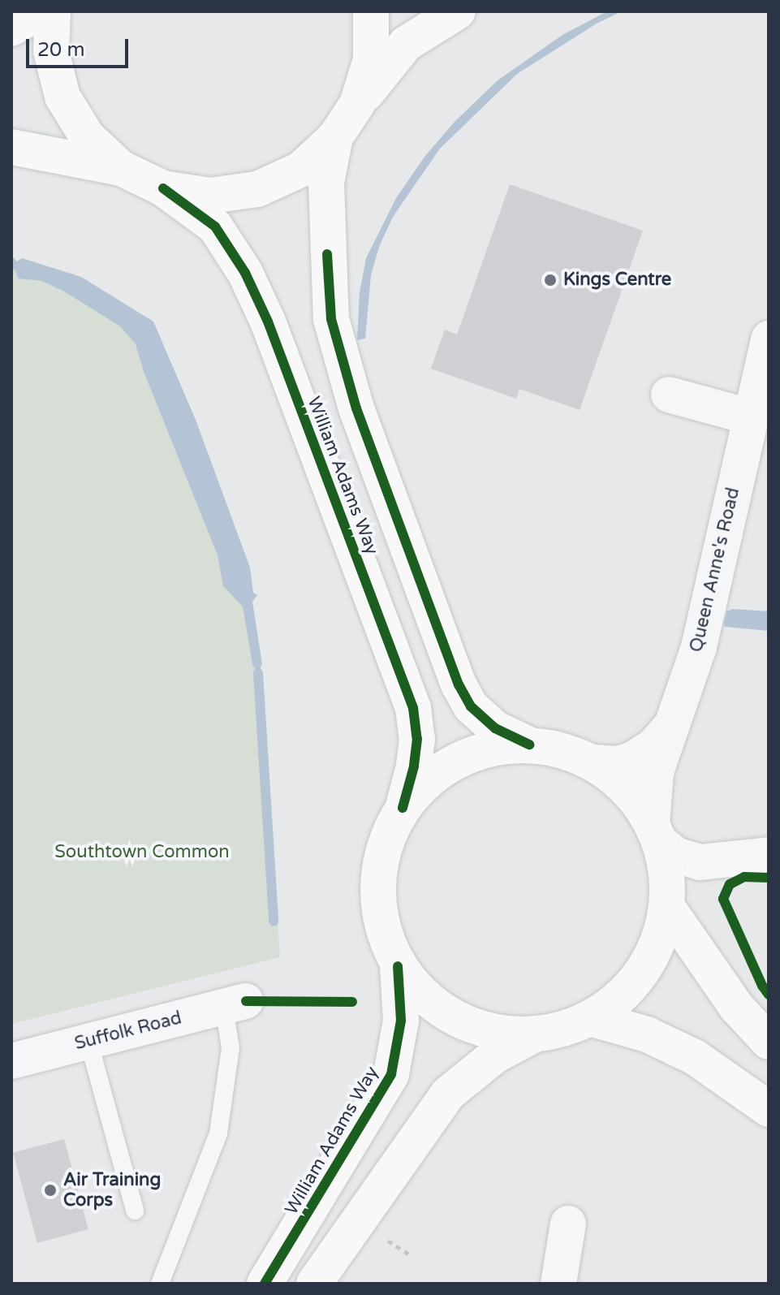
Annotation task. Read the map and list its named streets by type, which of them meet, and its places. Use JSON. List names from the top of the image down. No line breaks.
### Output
{"streets":{"main road":["William Adams Way"],"street":["Queen Anne's Road","Suffolk Road"]},"parks":["Southtown Common"],"places":["Kings Centre","Air Training Corps"],"scale_bar":"20 m"}
